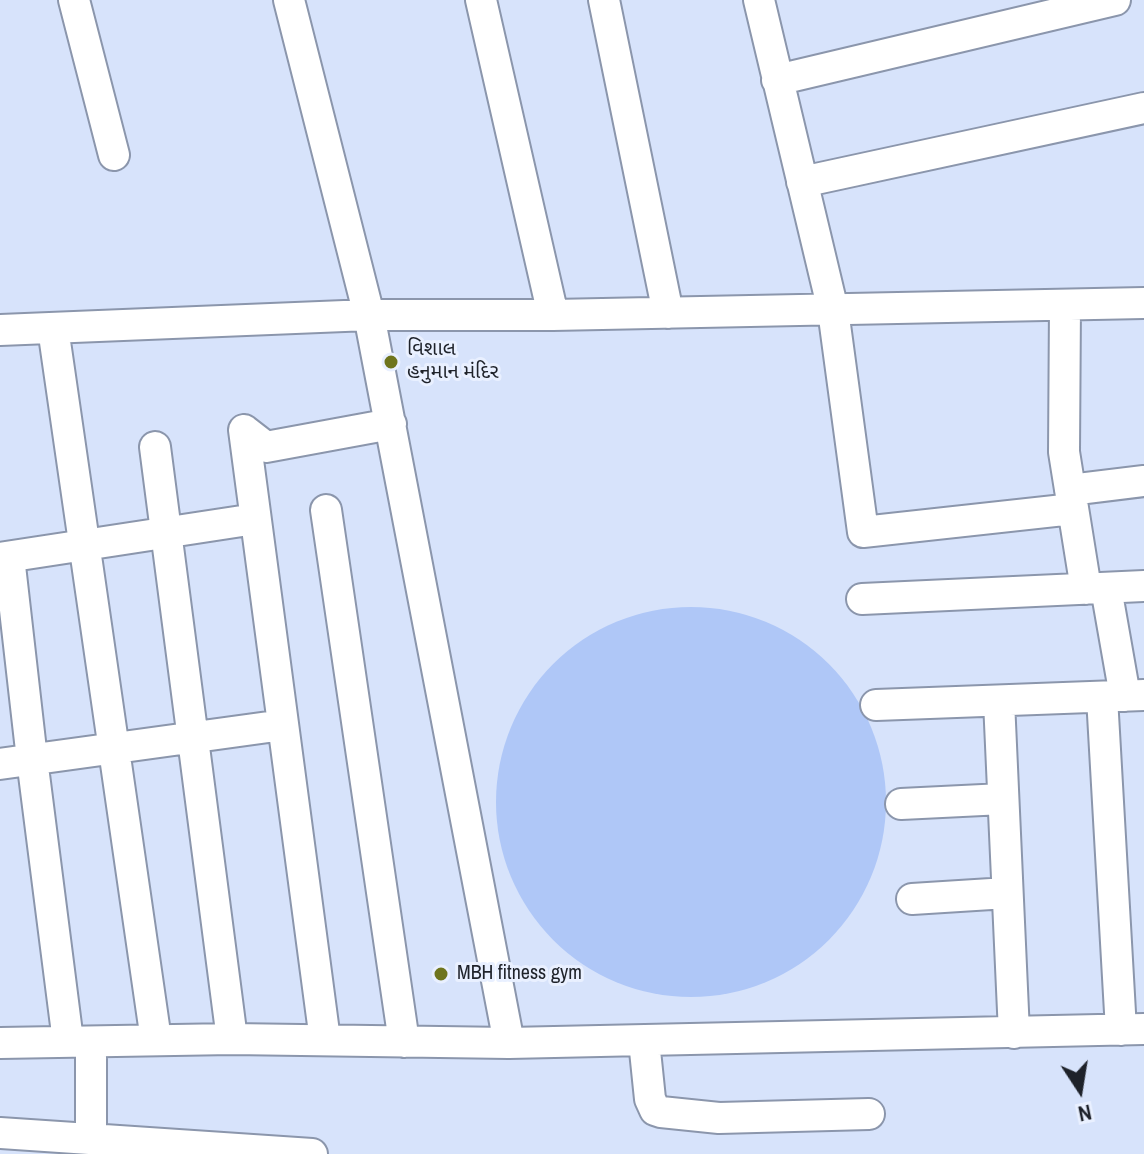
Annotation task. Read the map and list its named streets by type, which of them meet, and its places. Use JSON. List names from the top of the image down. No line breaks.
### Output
{"places":["વિશાલ હનુમાન મંદિર","MBH fitness gym"],"north":"bottom"}
